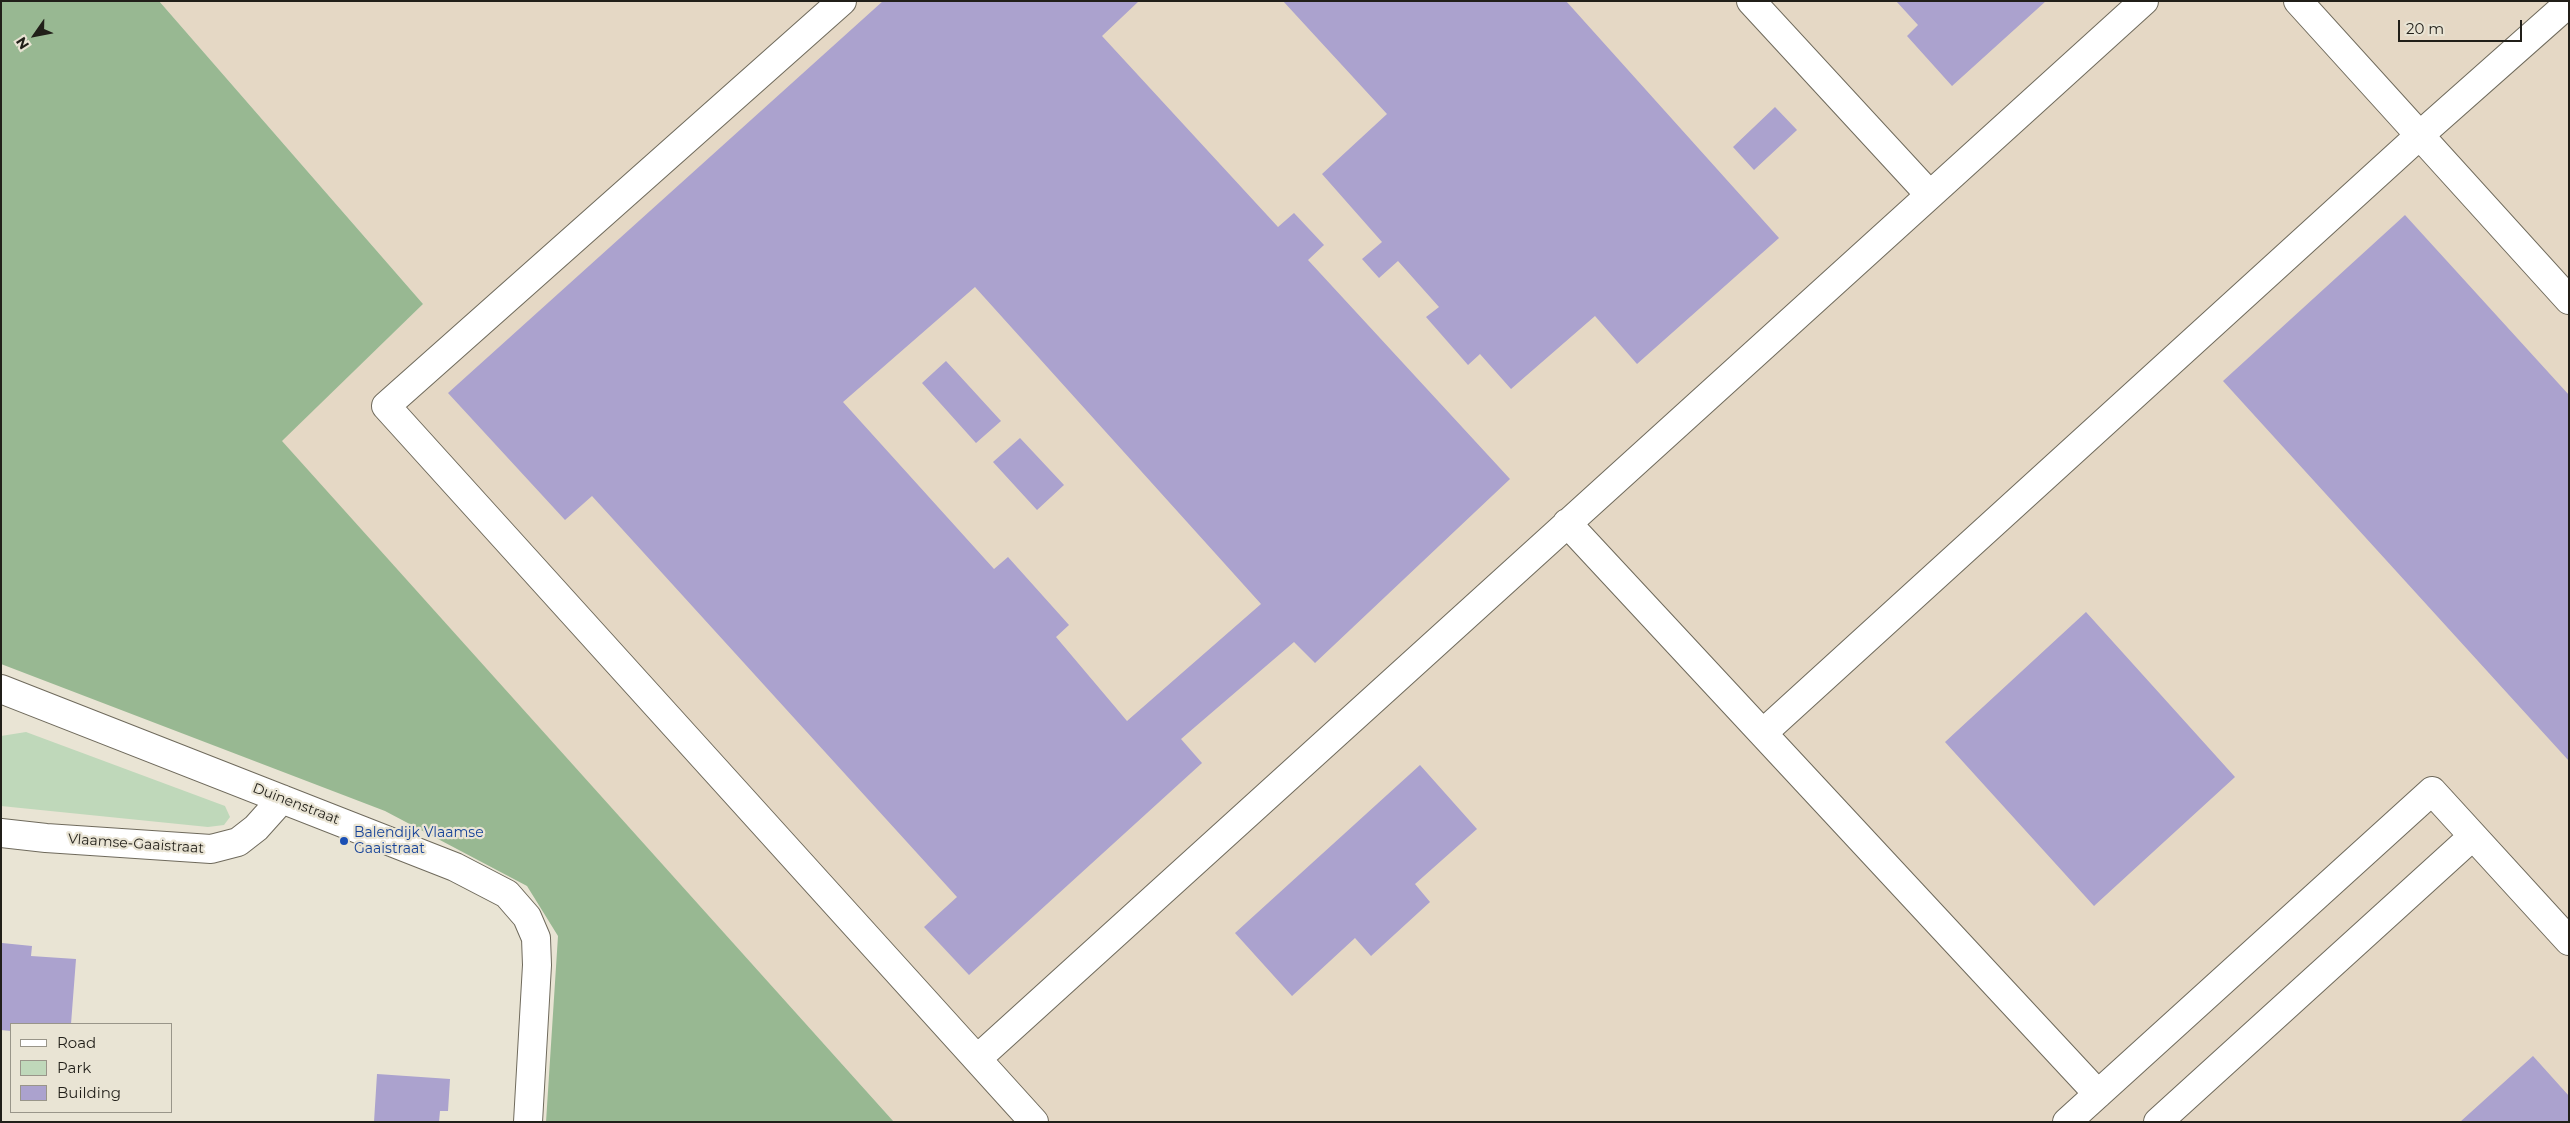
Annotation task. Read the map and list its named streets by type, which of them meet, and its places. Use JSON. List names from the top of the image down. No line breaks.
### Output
{"streets":{"street":["Duinenstraat","Vlaamse-Gaaistraat"]},"crossings":[["Duinenstraat","Vlaamse-Gaaistraat"]],"places":["Balendijk Vlaamse Gaaistraat"],"legend":["Road","Park","Building"],"scale_bar":"20 m","north":"bottom left"}
